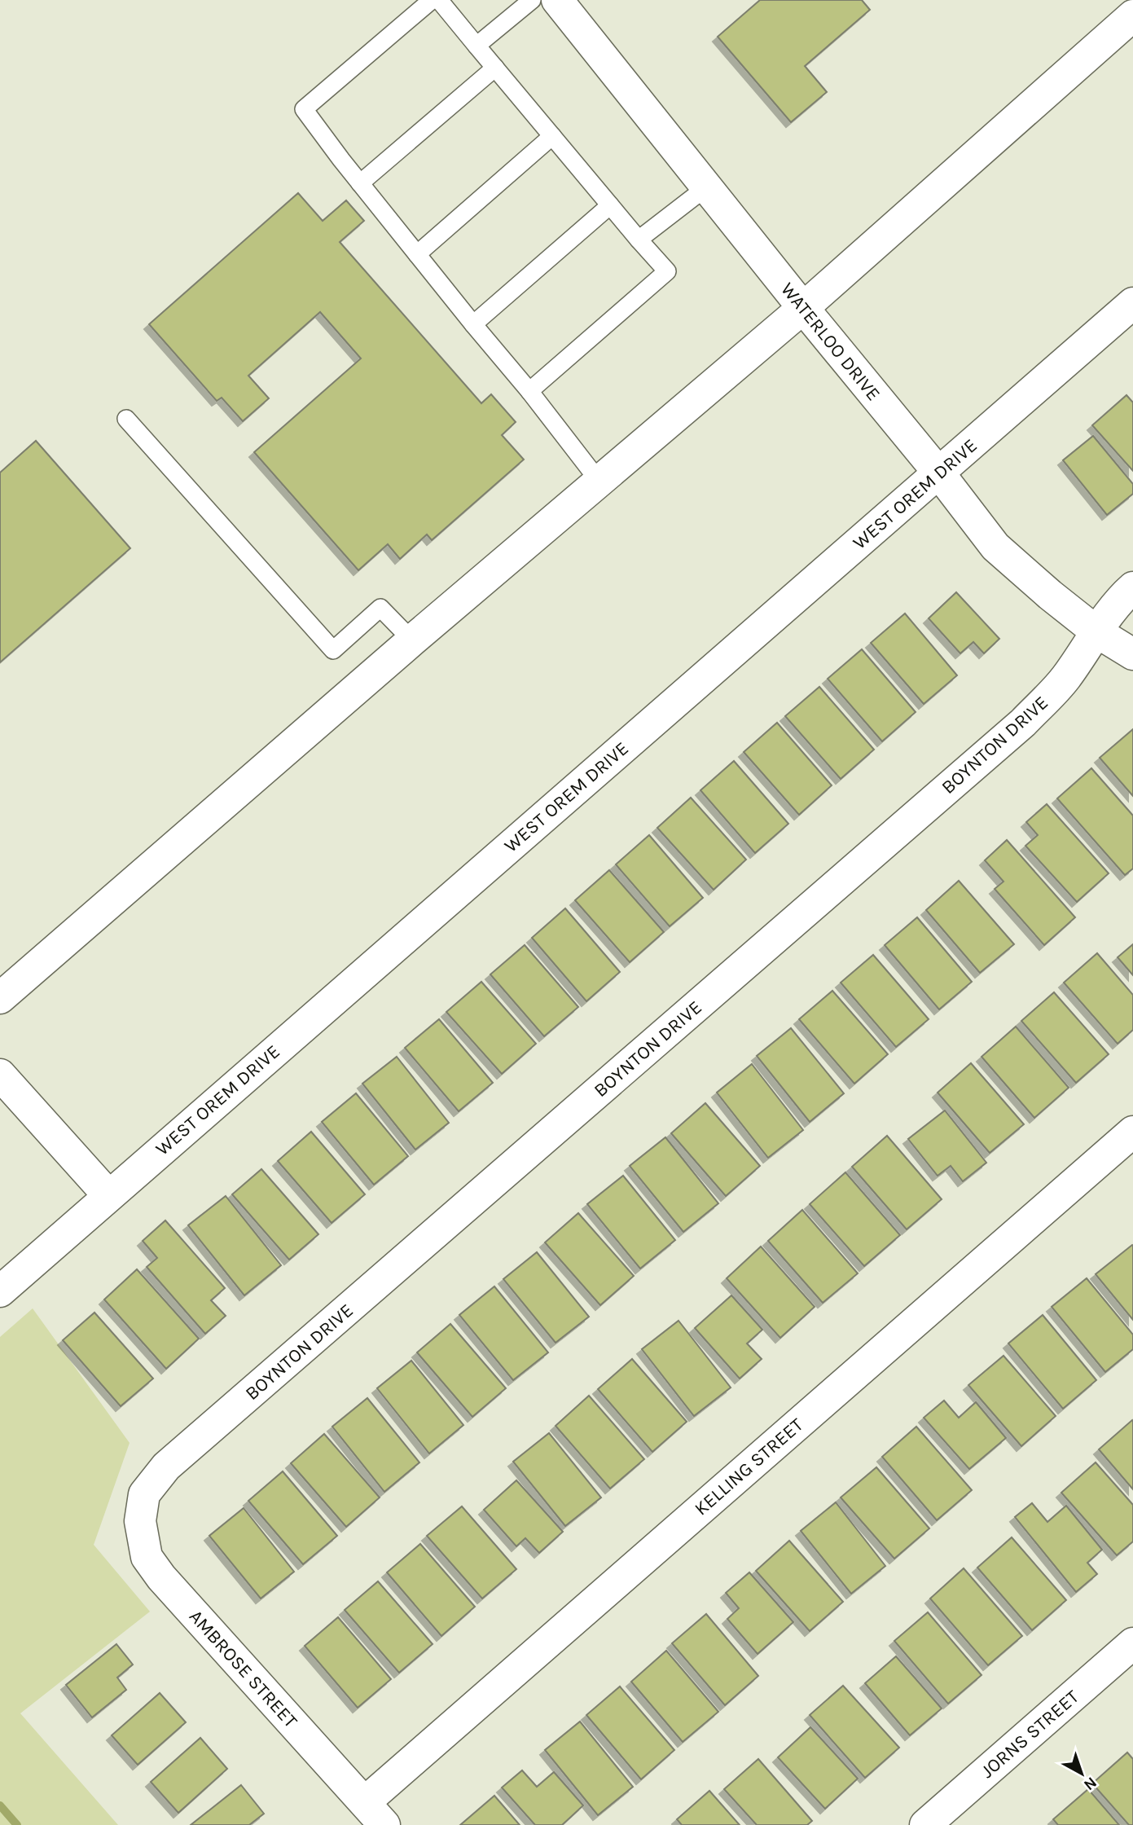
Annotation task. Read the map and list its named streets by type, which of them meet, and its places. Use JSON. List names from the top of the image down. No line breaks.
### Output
{"streets":{"street":["WATERLOO DRIVE","WEST OREM DRIVE","BOYNTON DRIVE","KELLING STREET","AMBROSE STREET","JORNS STREET"]},"crossings":[["WATERLOO DRIVE","WEST OREM DRIVE"],["WATERLOO DRIVE","BOYNTON DRIVE"],["BOYNTON DRIVE","AMBROSE STREET"],["KELLING STREET","AMBROSE STREET"]],"north":"bottom right"}
